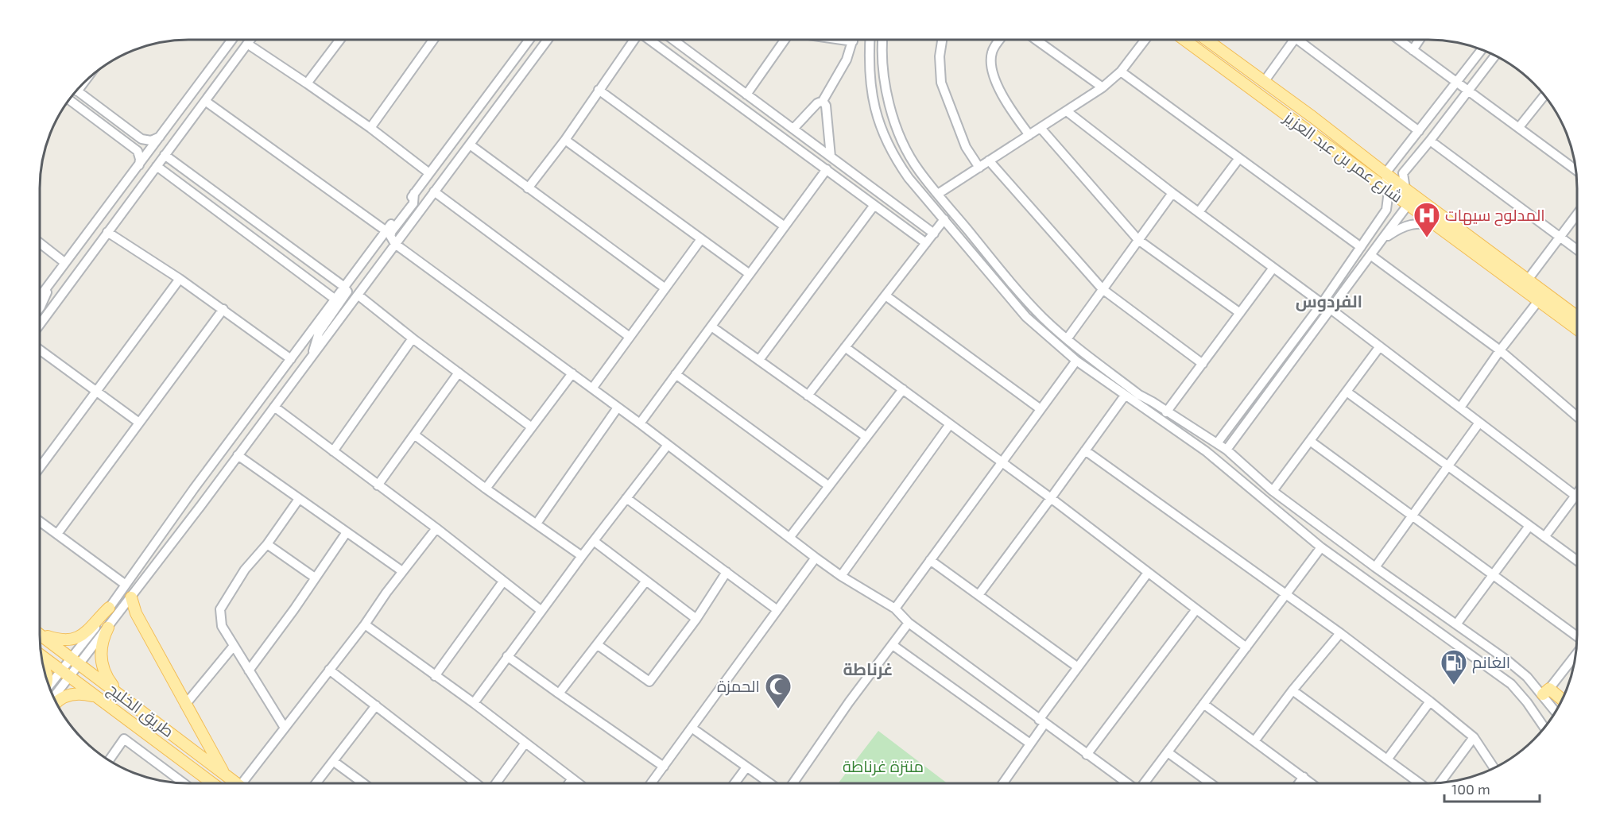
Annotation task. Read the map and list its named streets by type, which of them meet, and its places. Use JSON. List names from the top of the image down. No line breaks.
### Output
{"streets":{"main road":["شارع عمر بن عبد العزيز","طريق الخليج"]},"districts":["الفردوس","غرناطة"],"parks":["منتزة غرناطة"],"places":{"hospital":["المدلوح سيهات"],"fuel station":["الغانم"],"mosque":["الحمزة"]},"scale_bar":"100 m"}
